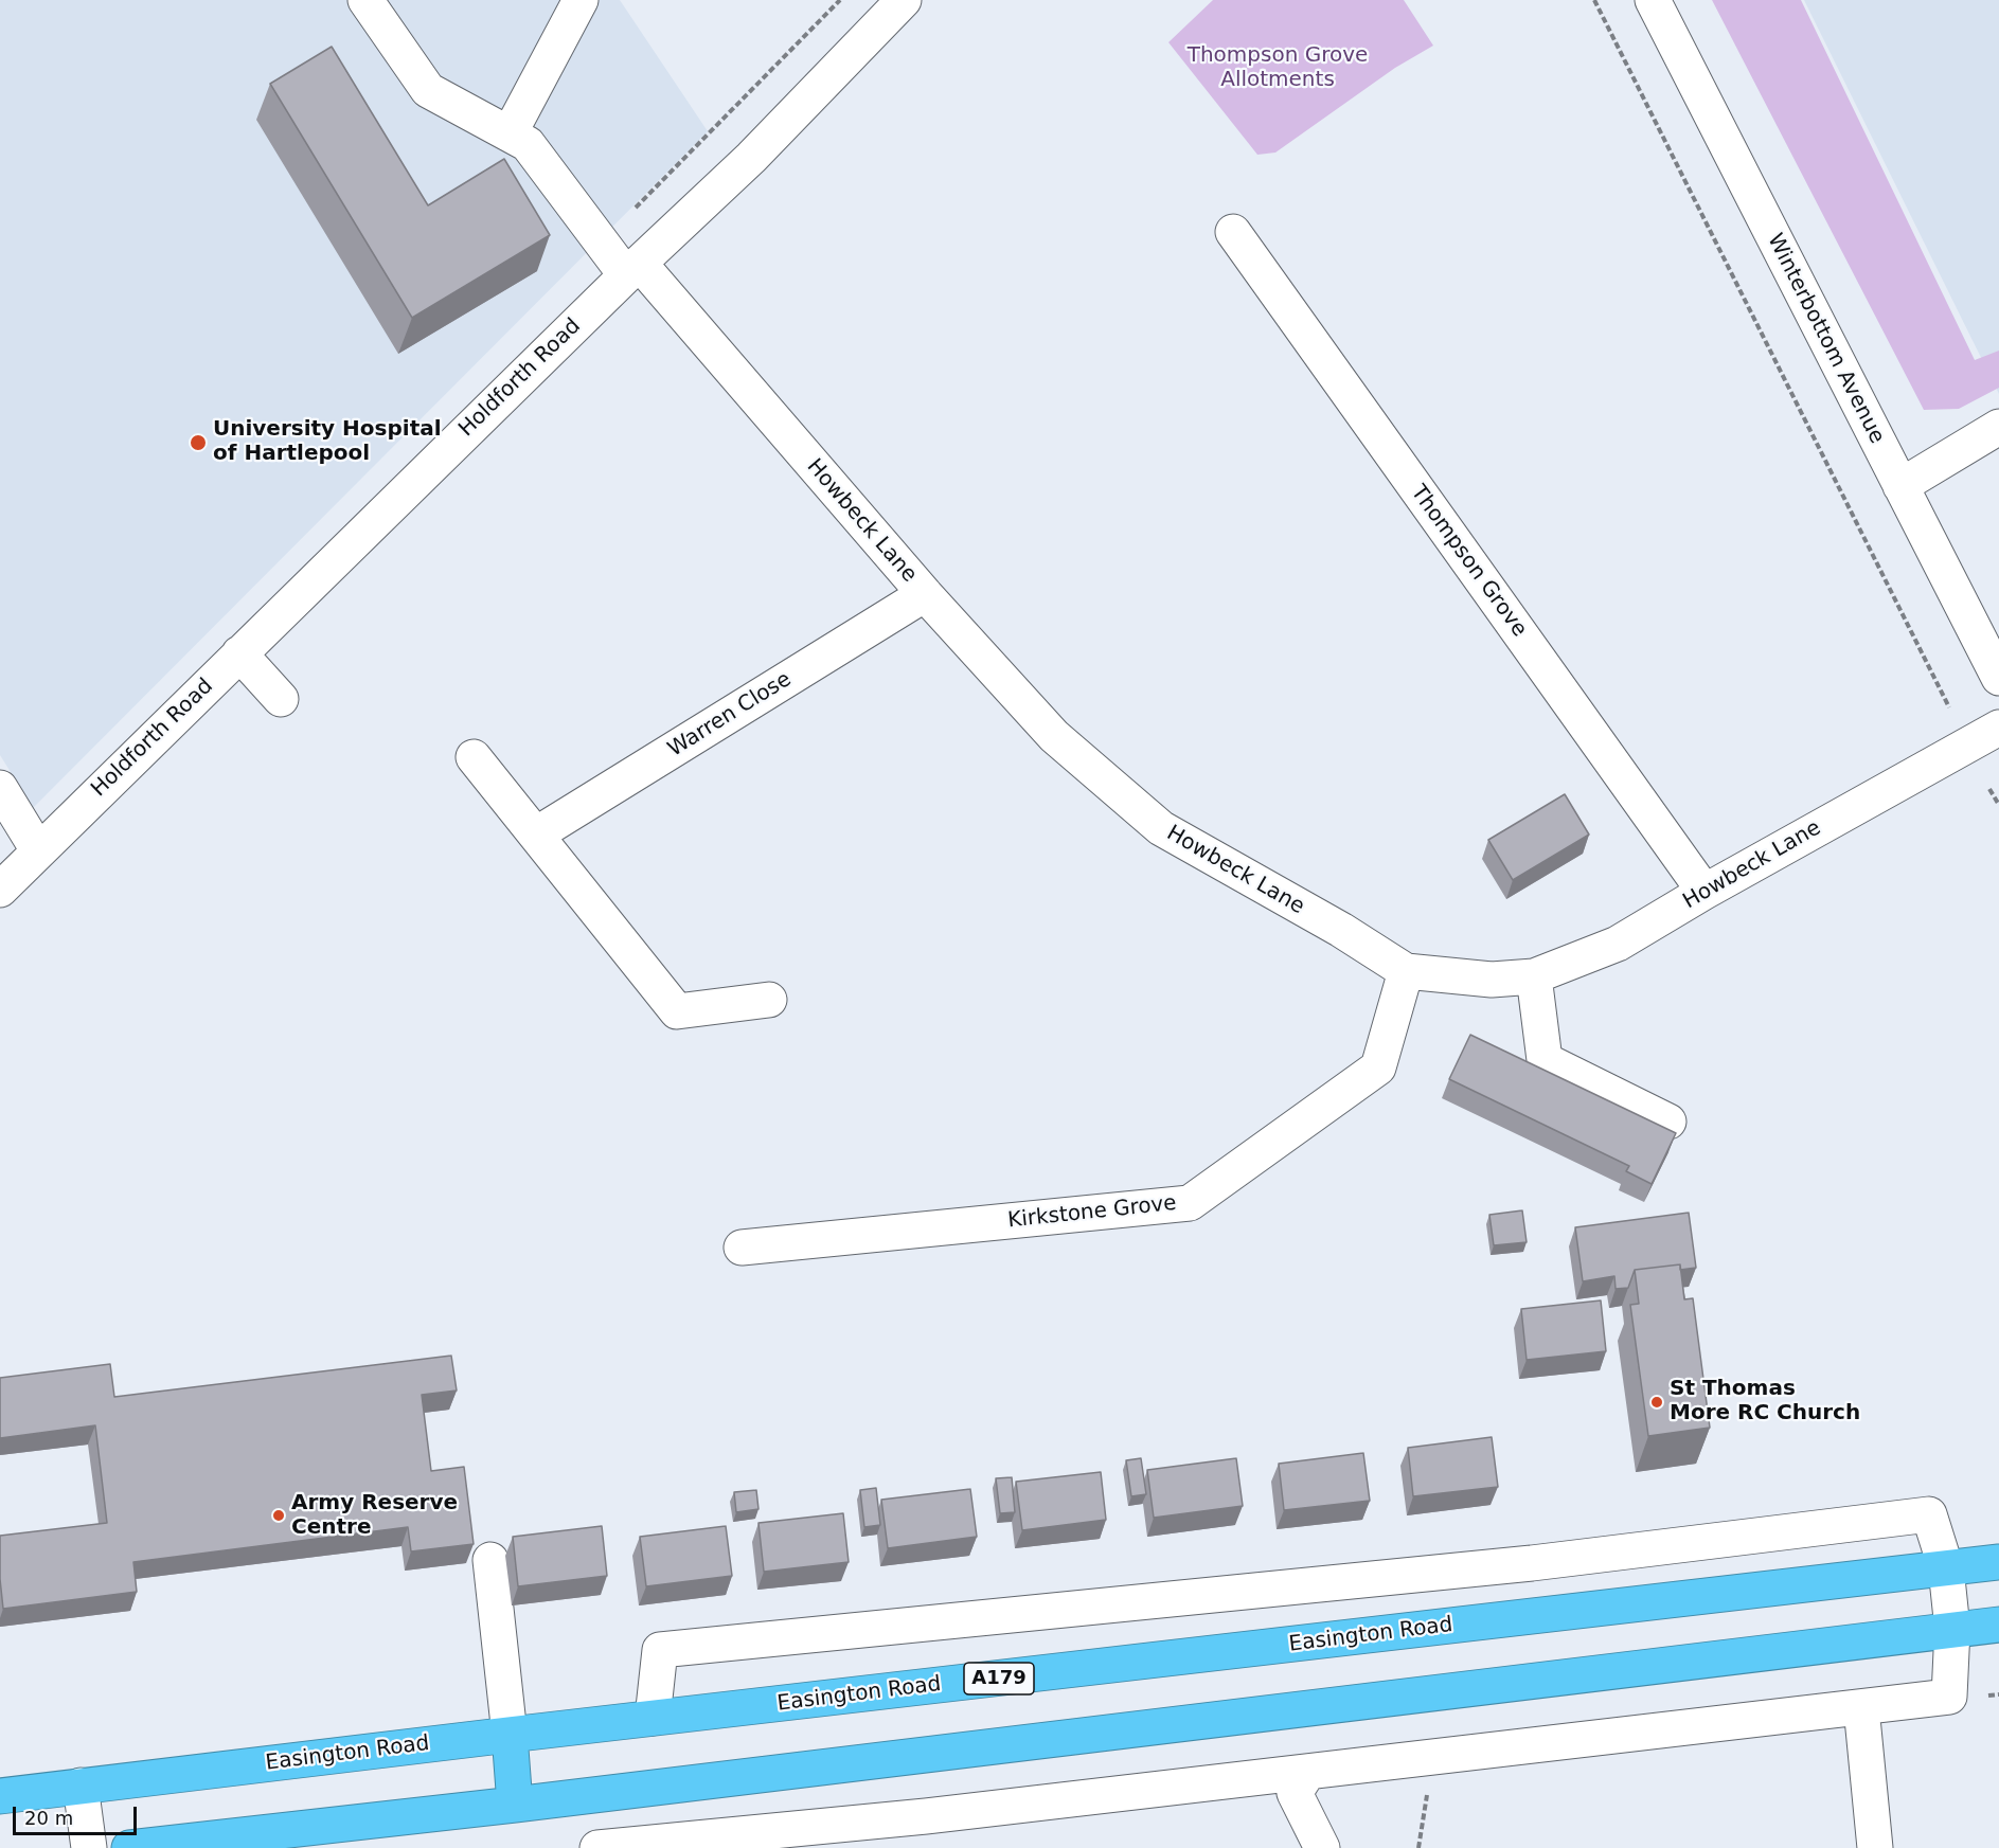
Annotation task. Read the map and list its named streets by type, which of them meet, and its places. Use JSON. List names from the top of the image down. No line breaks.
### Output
{"streets":{"highway":["Easington Road","A179"],"street":["Winterbottom Avenue","Holdforth Road","Howbeck Lane","Thompson Grove","Warren Close","Kirkstone Grove"]},"crossings":[["Holdforth Road","Howbeck Lane"],["Howbeck Lane","Thompson Grove"],["Howbeck Lane","Warren Close"],["Howbeck Lane","Kirkstone Grove"]],"parks":["Thompson Grove Allotments"],"places":["University Hospital of Hartlepool","St Thomas More RC Church","Army Reserve Centre"],"scale_bar":"20 m"}
